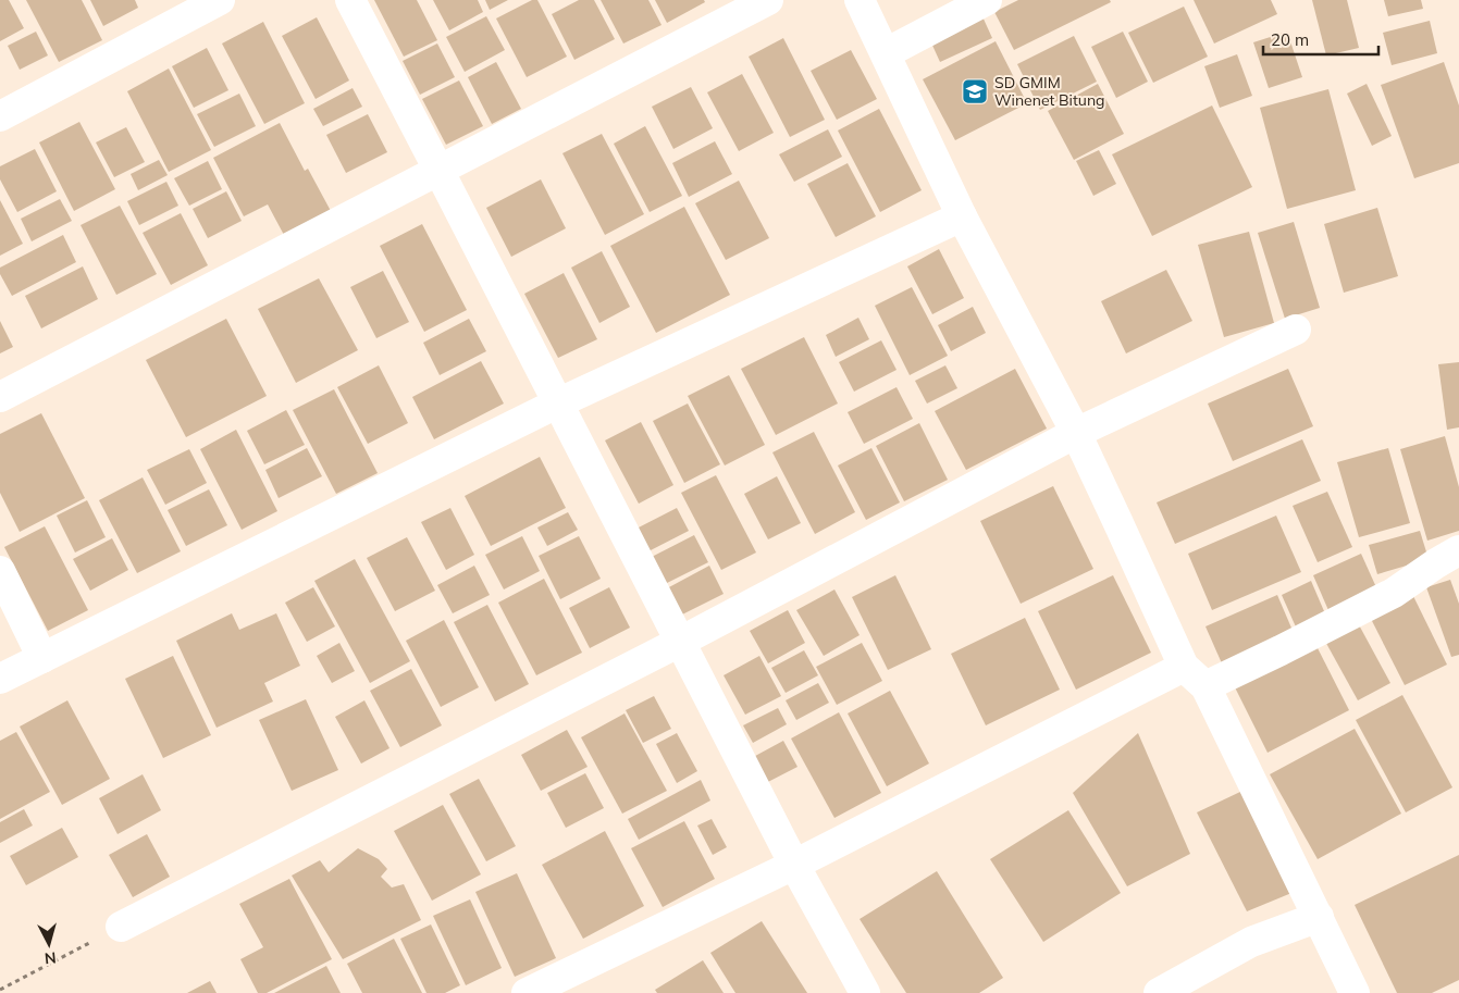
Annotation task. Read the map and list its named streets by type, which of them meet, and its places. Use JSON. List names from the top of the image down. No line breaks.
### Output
{"places":{"school or university":["SD GMIM Winenet Bitung"]},"scale_bar":"20 m","north":"bottom"}
